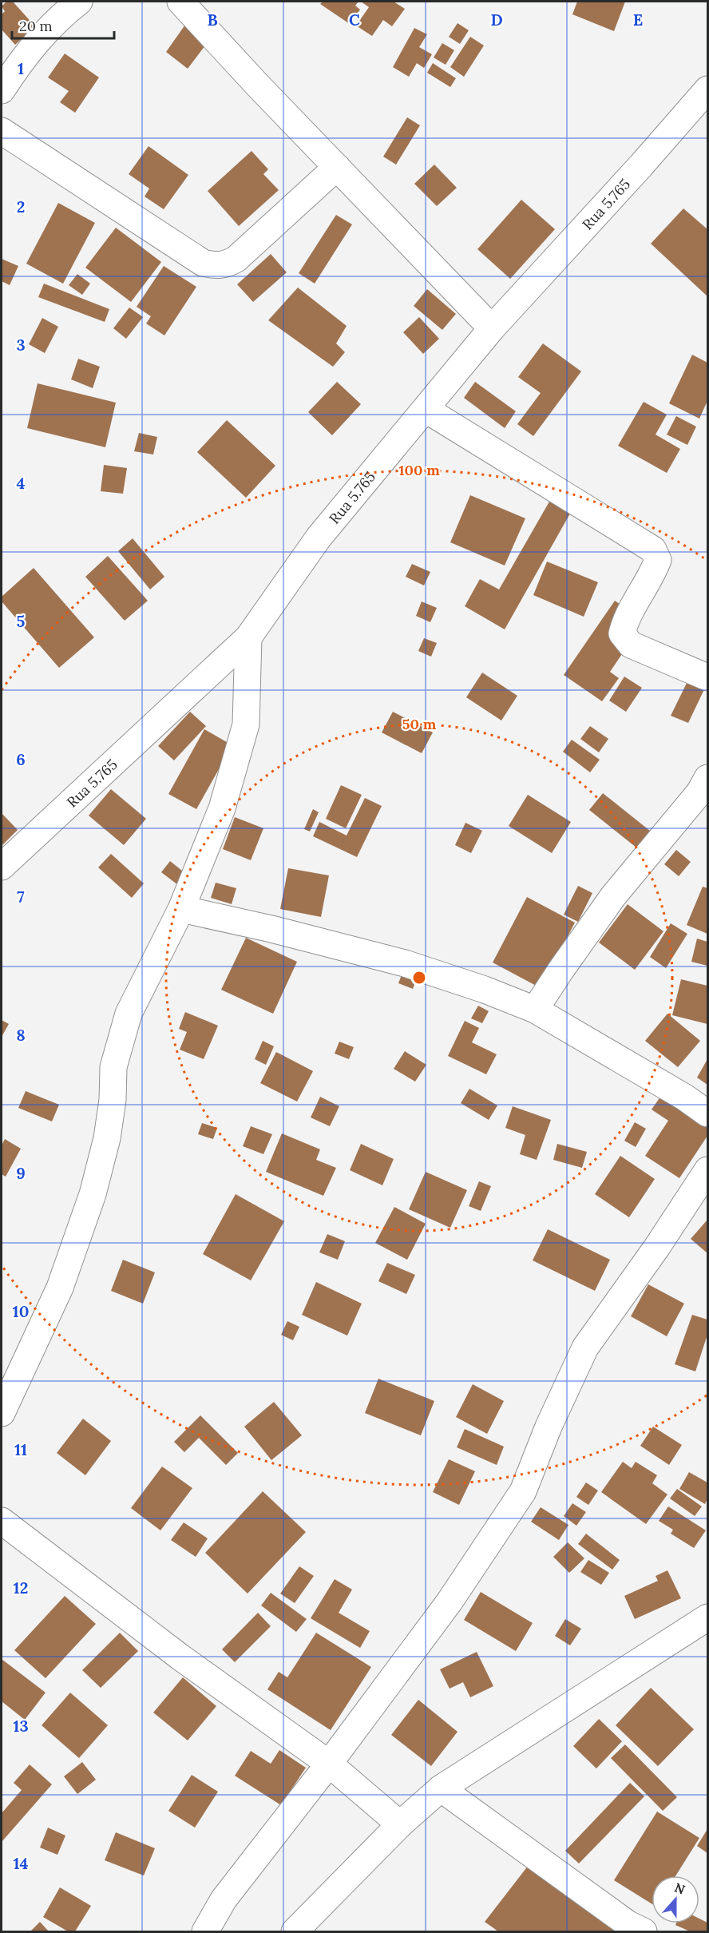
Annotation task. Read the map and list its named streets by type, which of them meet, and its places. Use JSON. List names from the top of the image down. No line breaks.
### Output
{"streets":{"street":["Rua 5.765"]},"scale_bar":"20 m","north":"top","grid":{"columns":["B","C","D","E"],"rows":["1","2","3","4","5","6","7","8","9","10","11","12","13","14"]},"rings":["100 m","50 m"]}
